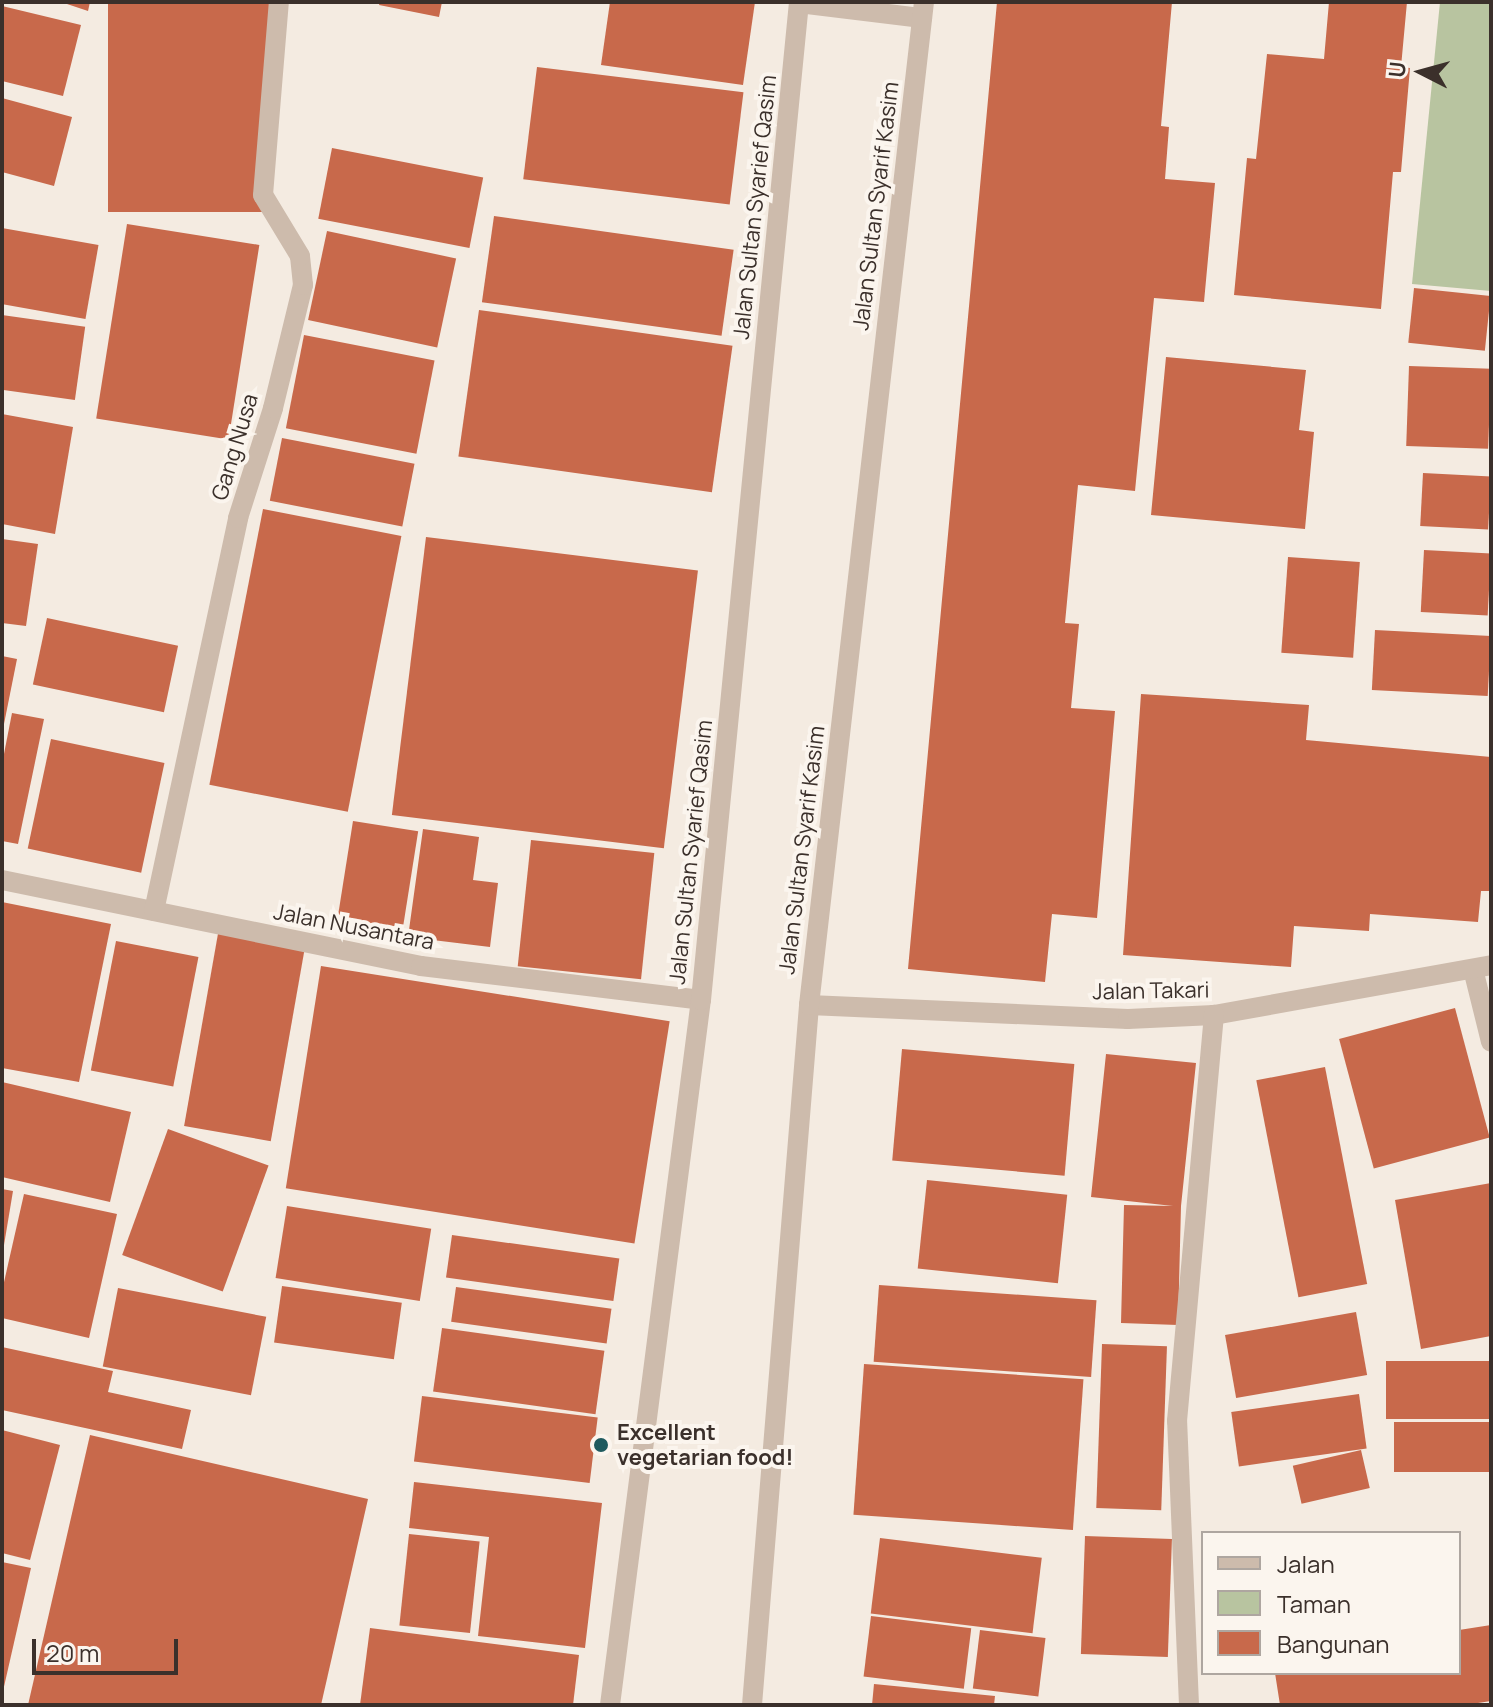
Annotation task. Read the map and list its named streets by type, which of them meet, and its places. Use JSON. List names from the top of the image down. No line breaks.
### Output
{"streets":{"street":["Jalan Sultan Syarif Kasim","Jalan Sultan Syarief Qasim","Gang Nusa","Jalan Nusantara","Jalan Takari"]},"crossings":[["Jalan Sultan Syarif Kasim","Jalan Takari"],["Jalan Sultan Syarief Qasim","Jalan Nusantara"],["Gang Nusa","Jalan Nusantara"]],"places":["Excellent vegetarian food!"],"legend":["Jalan","Taman","Bangunan"],"scale_bar":"20 m","north":"left"}
